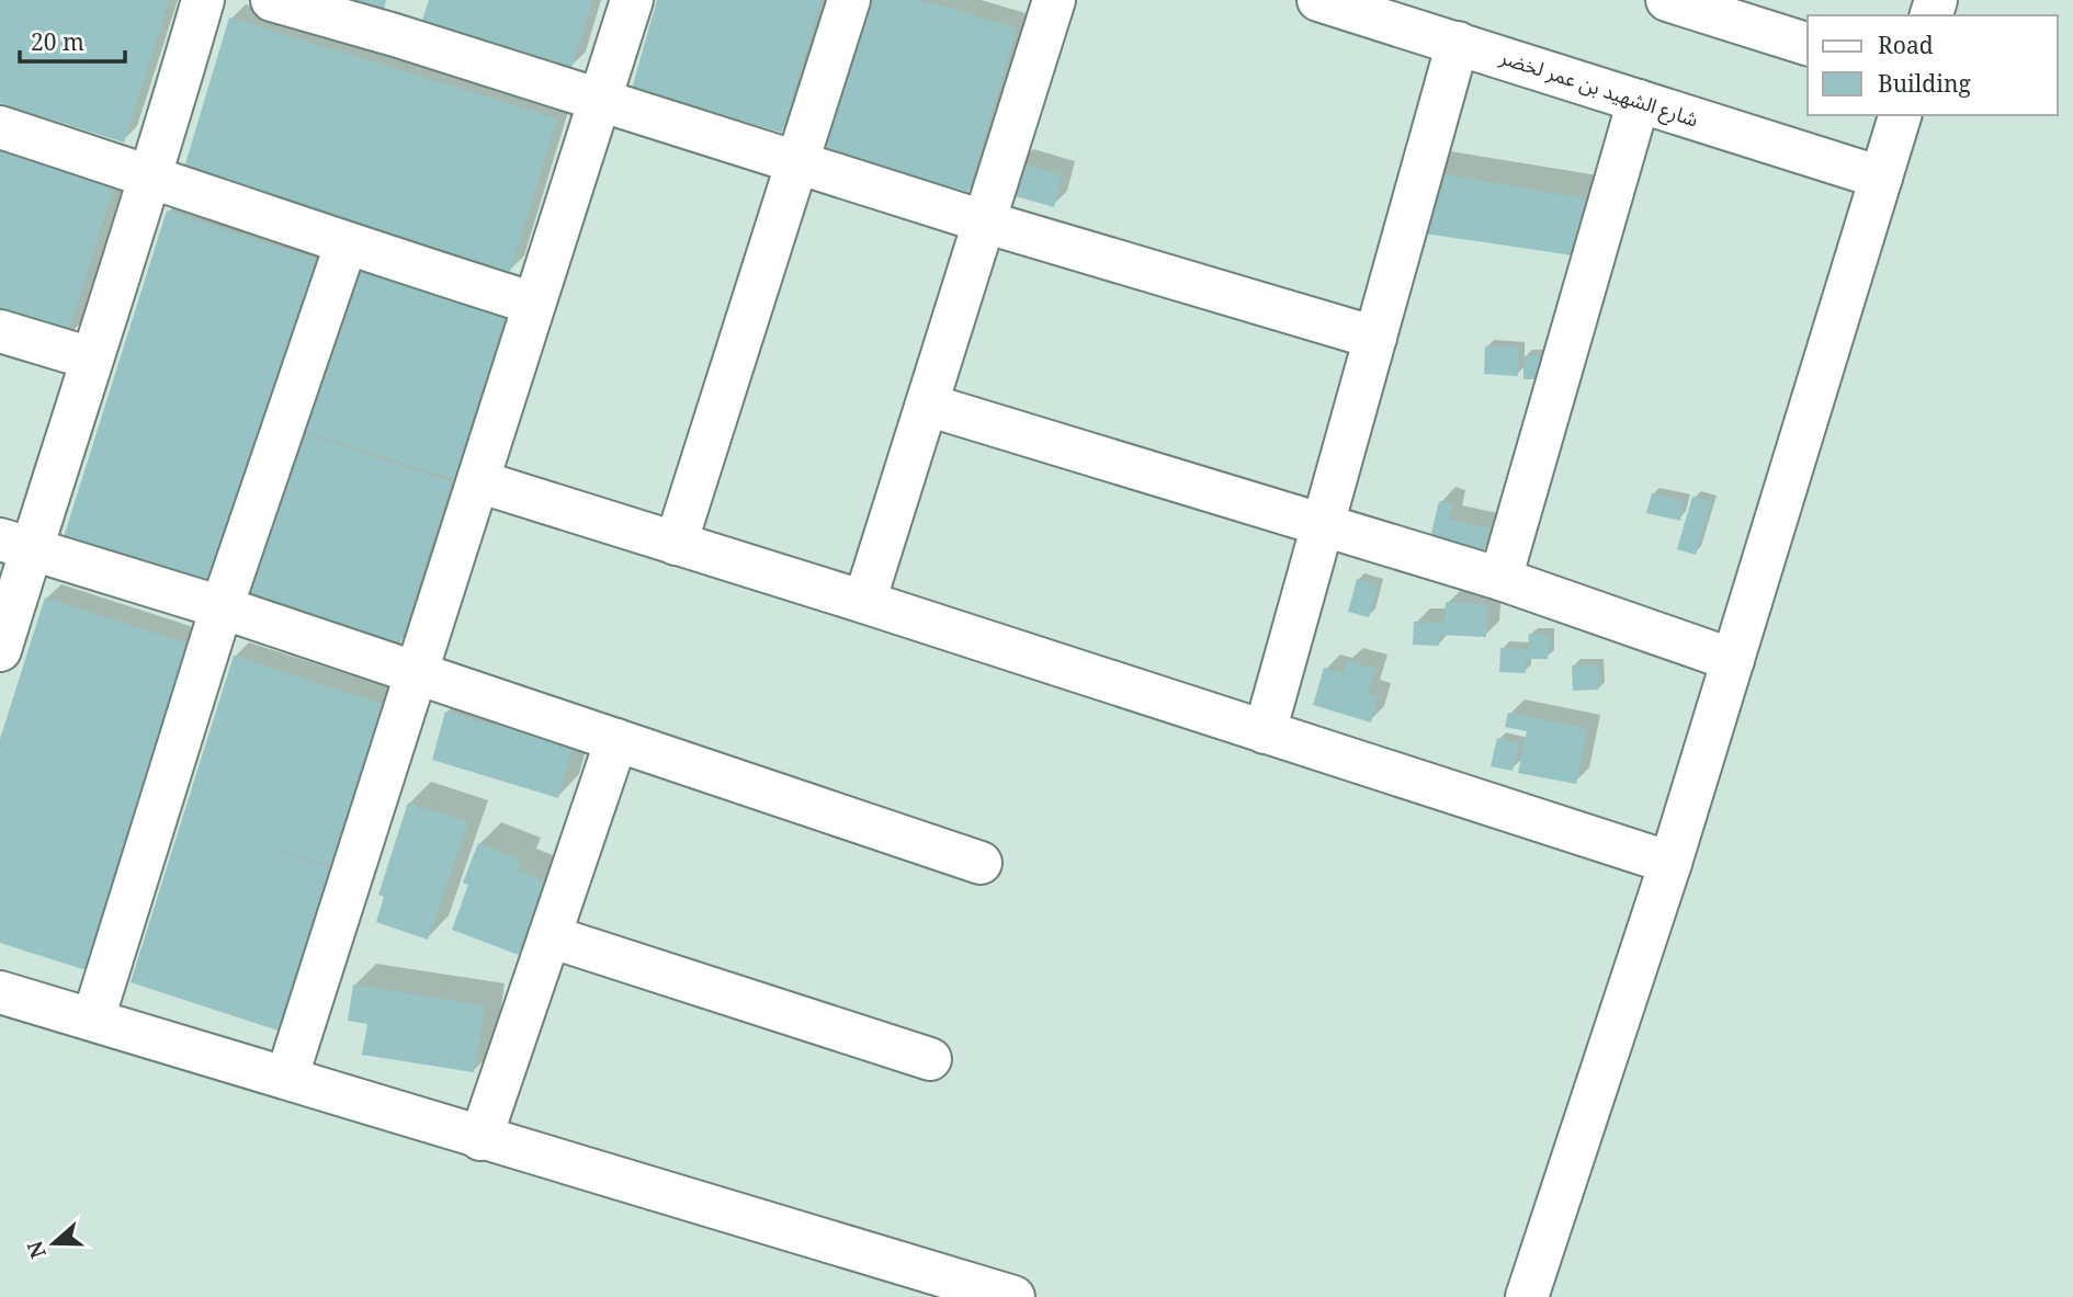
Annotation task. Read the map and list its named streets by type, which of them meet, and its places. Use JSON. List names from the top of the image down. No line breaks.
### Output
{"streets":{"street":["شارع الشهيد بن عمر لخضر"]},"legend":["Road","Building"],"scale_bar":"20 m","north":"left"}
